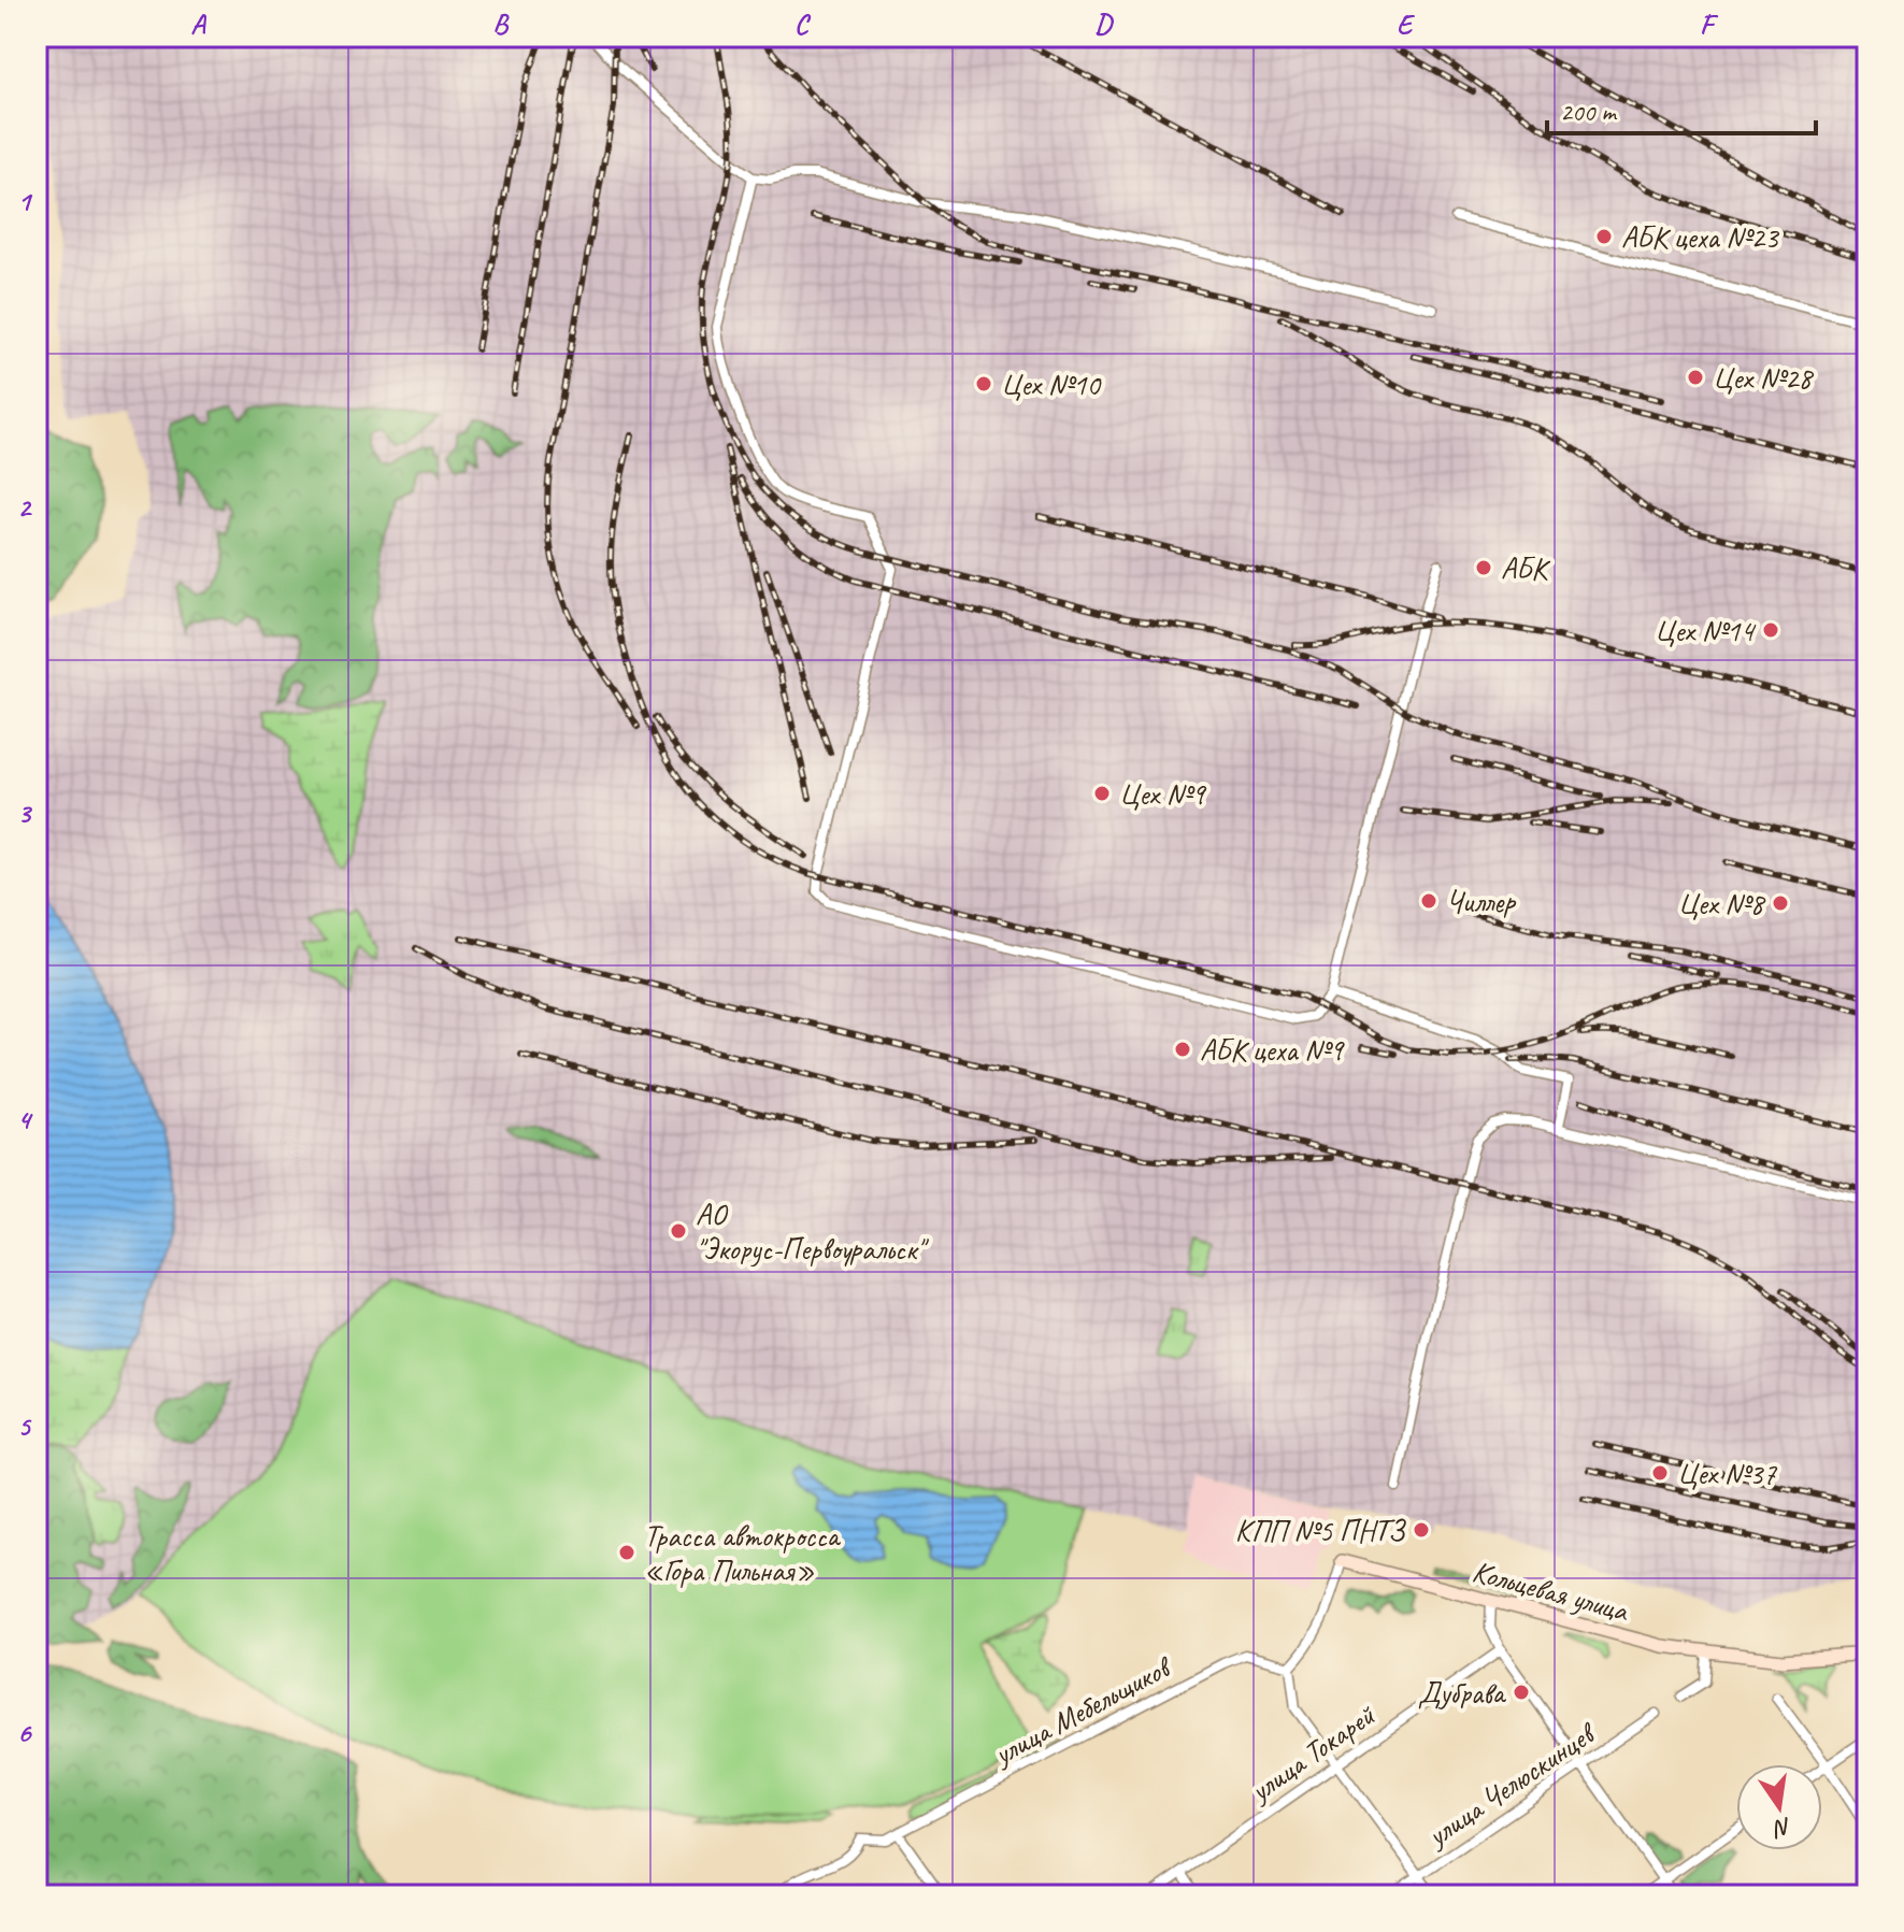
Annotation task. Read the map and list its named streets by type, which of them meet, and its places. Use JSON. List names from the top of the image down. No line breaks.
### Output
{"streets":{"street":["Кольцевая улица","улица Мебельщиков","улица Токарей","улица Челюскинцев"]},"crossings":[["Кольцевая улица","улица Мебельщиков"]],"places":["АБК цеха №23","Цех №28","Цех №10","АБК","Цех №14","Цех №9","Чиллер","Цех №8","АБК цеха №9","АО \"Экорус-Первоуральск\"","Цех №37","КПП №5 ПНТЗ","Трасса автокросса «Гора Пильная»","Дубрава"],"scale_bar":"200 m","north":"bottom","grid":{"columns":["A","B","C","D","E","F"],"rows":["1","2","3","4","5","6"]}}
